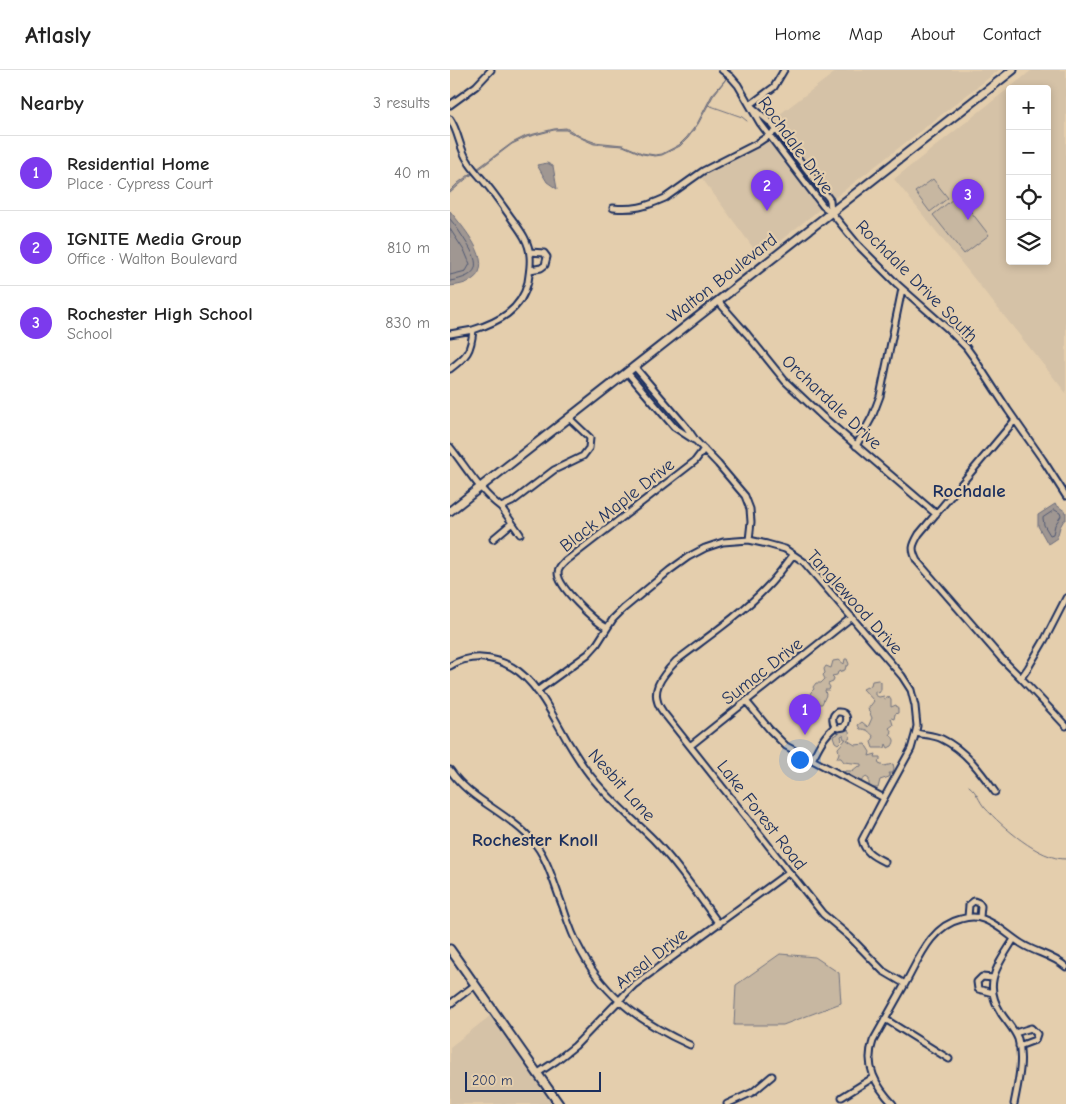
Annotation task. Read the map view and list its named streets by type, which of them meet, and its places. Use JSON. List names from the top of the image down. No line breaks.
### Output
{"streets":{"main road":["Walton Boulevard"],"street":["Rochdale Drive","Rochdale Drive South","Orchardale Drive","Black Maple Drive","Tanglewood Drive","Sumac Drive","Nesbit Lane","Lake Forest Road","Ansal Drive"]},"crossings":[["Rochdale Drive","Walton Boulevard"],["Rochdale Drive","Rochdale Drive South"],["Walton Boulevard","Rochdale Drive South"],["Walton Boulevard","Orchardale Drive"],["Black Maple Drive","Tanglewood Drive"],["Tanglewood Drive","Sumac Drive"],["Tanglewood Drive","Nesbit Lane"],["Tanglewood Drive","Lake Forest Road"],["Sumac Drive","Lake Forest Road"],["Nesbit Lane","Ansal Drive"],["Lake Forest Road","Ansal Drive"]],"districts":["Rochdale","Rochester Knoll"],"scale_bar":"200 m","page":{"header":"Atlasly","nav":["Home","Map","About","Contact"],"heading":["Nearby","3 results"],"map_buttons":["+","−"],"list":[{"mark":"1","name":"Residential Home","note":"Place · Cypress Court","value":"40 m"},{"mark":"2","name":"IGNITE Media Group","note":"Office · Walton Boulevard","value":"810 m"},{"mark":"3","name":"Rochester High School","note":"School","value":"830 m"}],"pins":["2","3","1"],"scale":"200 m"}}
